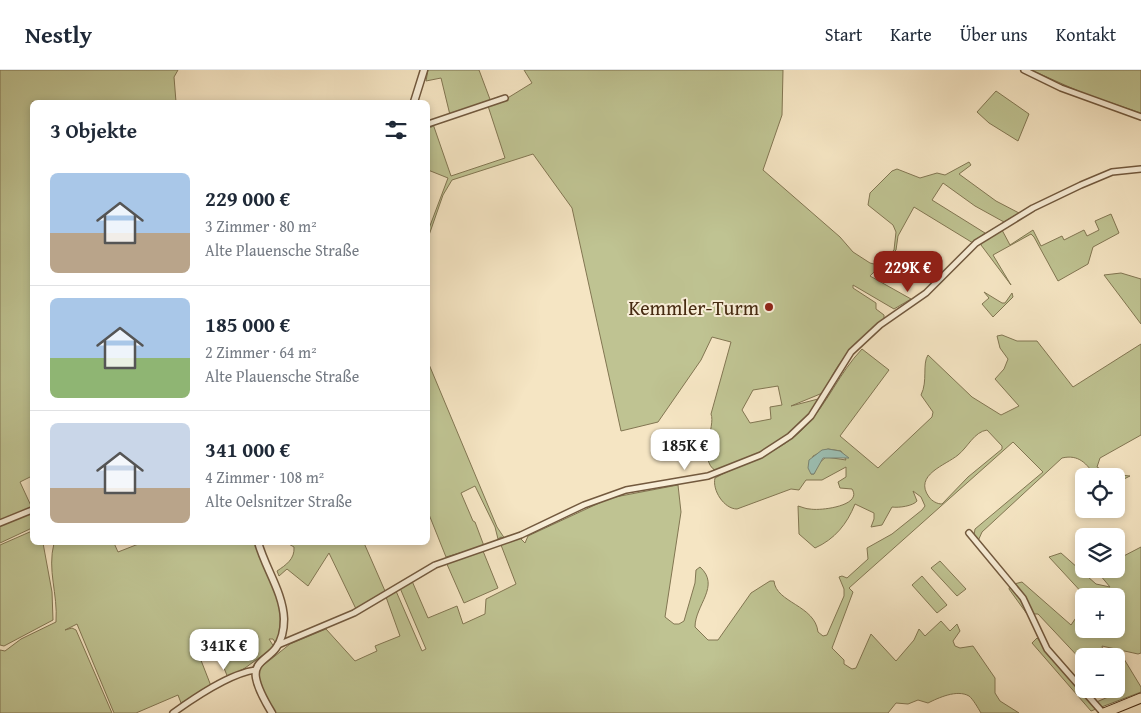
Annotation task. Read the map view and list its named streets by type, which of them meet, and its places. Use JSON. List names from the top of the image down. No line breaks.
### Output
{"places":["Kemmler-Turm"],"page":{"header":"Nestly","nav":["Start","Karte","Über uns","Kontakt"],"heading":"3 Objekte","list":[{"name":"229 000 €","note":"3 Zimmer · 80 m² · Alte Plauensche Straße"},{"name":"185 000 €","note":"2 Zimmer · 64 m² · Alte Plauensche Straße"},{"name":"341 000 €","note":"4 Zimmer · 108 m² · Alte Oelsnitzer Straße"}],"price":["229K €","185K €","341K €"],"map_buttons":["+","−"]}}
